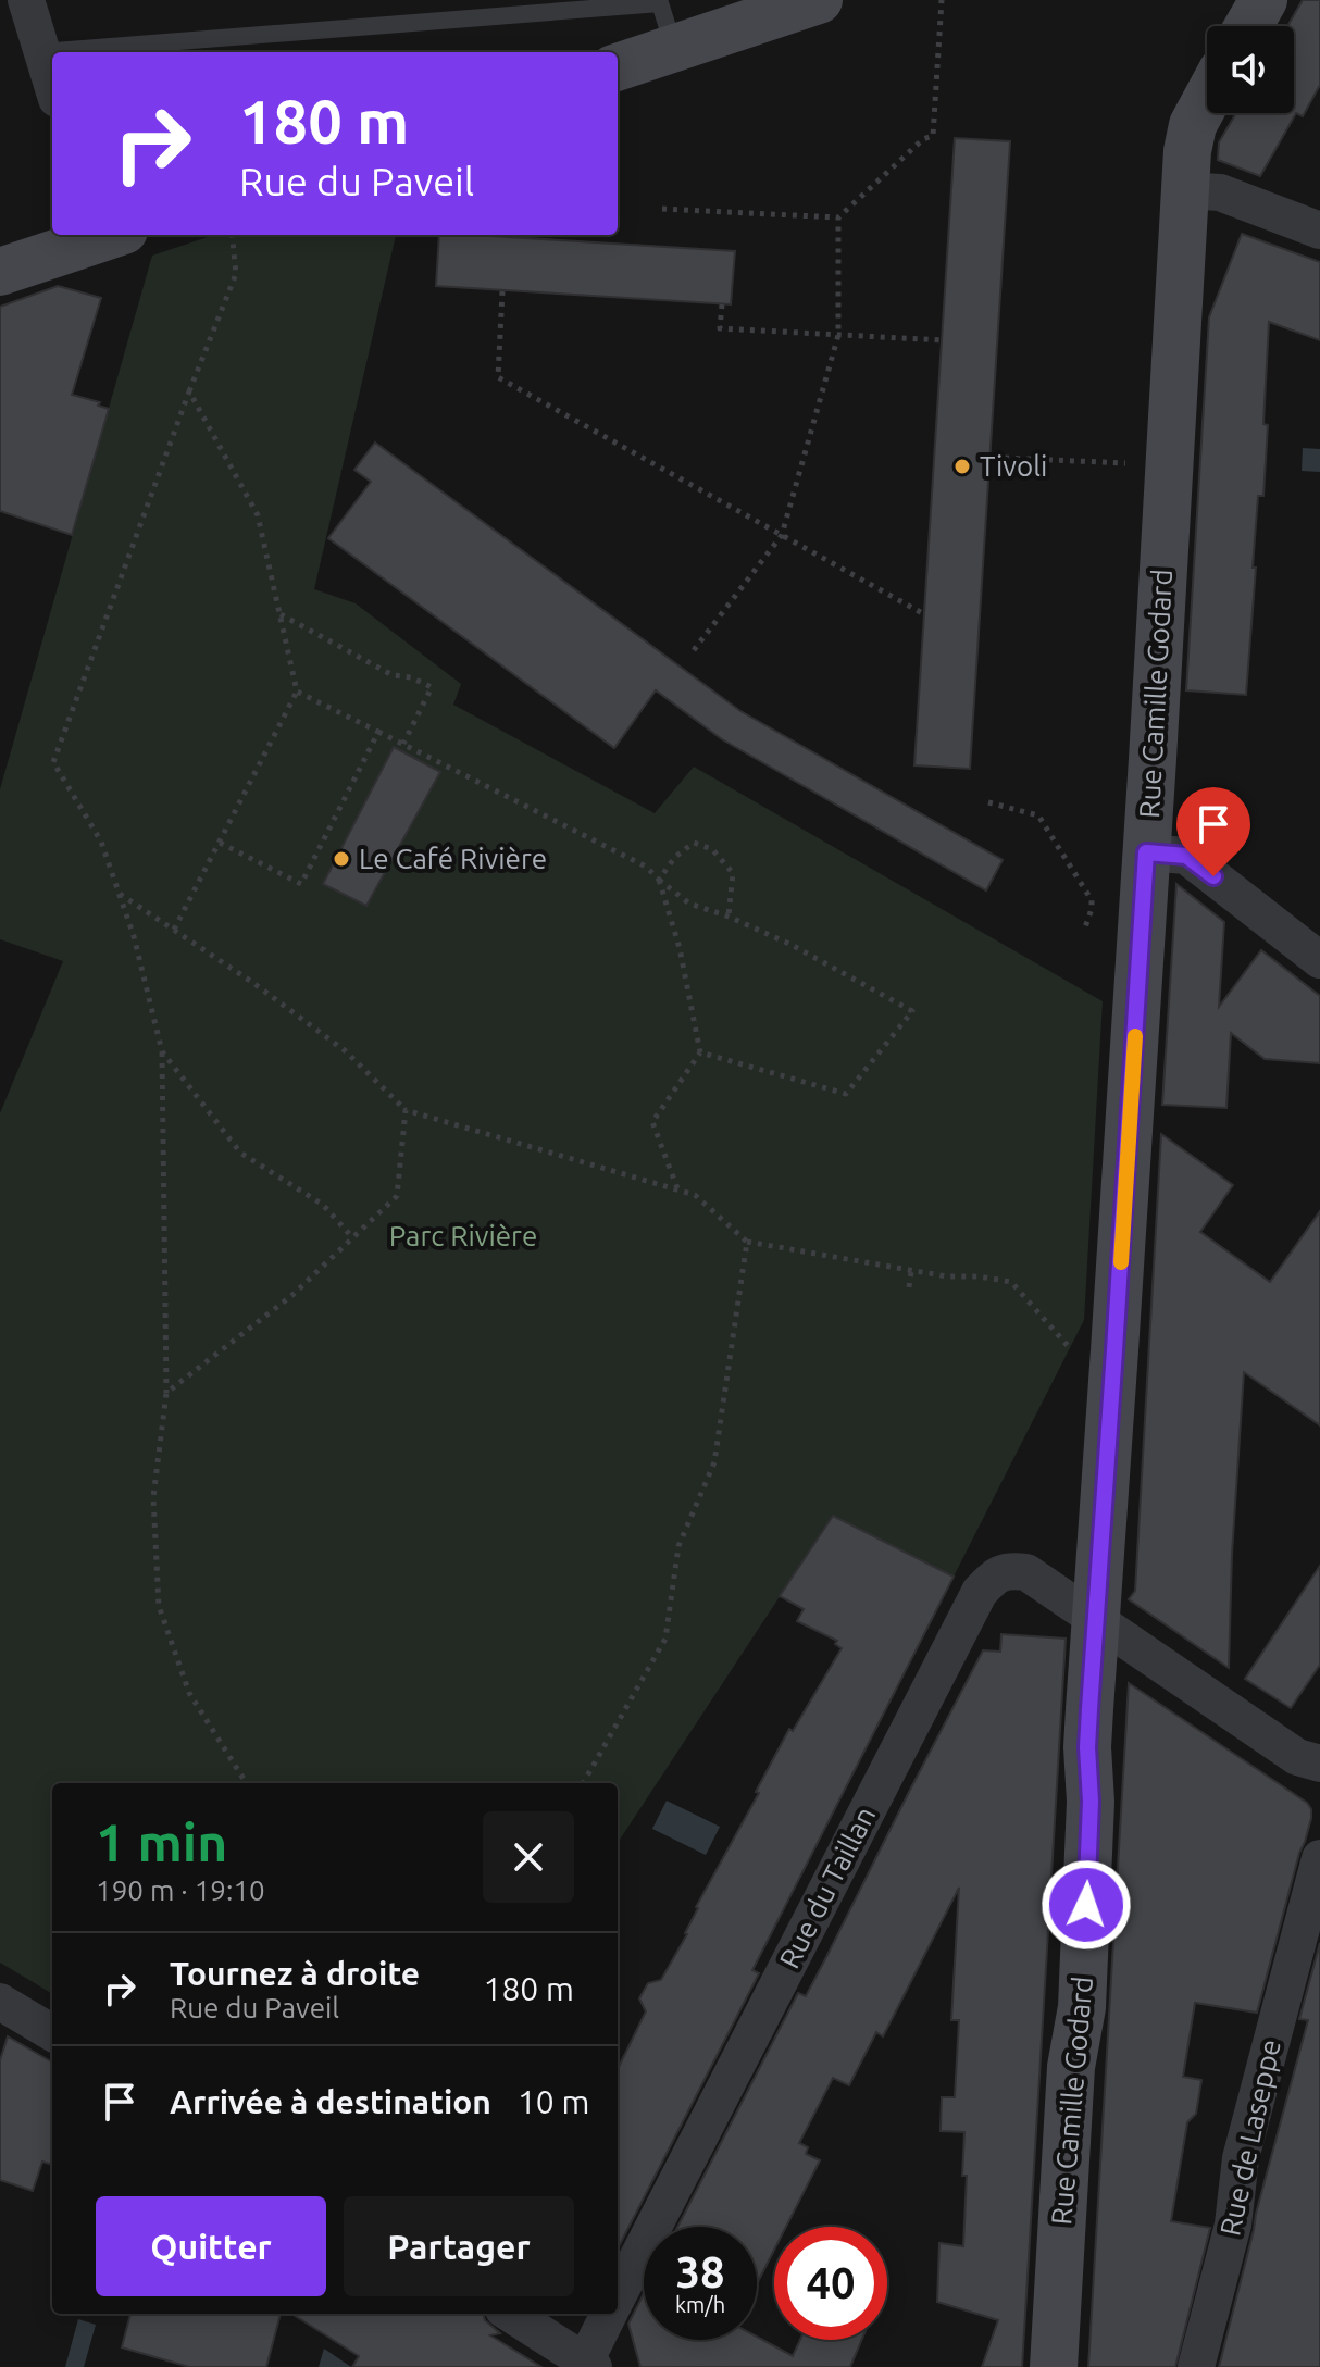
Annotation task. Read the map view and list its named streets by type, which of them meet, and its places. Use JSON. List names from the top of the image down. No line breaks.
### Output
{"streets":{"street":["Rue Camille Godard","Rue du Taillan","Rue de Laseppe"]},"crossings":[["Rue Camille Godard","Rue du Taillan"]],"parks":["Parc Rivière"],"places":["Tivoli","Le Café Rivière"],"page":{"turn":["180 m","Rue du Paveil"],"heading":["1 min","190 m · 19:10"],"list":[{"name":"Tournez à droite","note":"Rue du Paveil","value":"180 m"},{"name":"Arrivée à destination","value":"10 m"}],"buttons":["Quitter","Partager"],"speed":"38 km/h","limit":"40"}}
